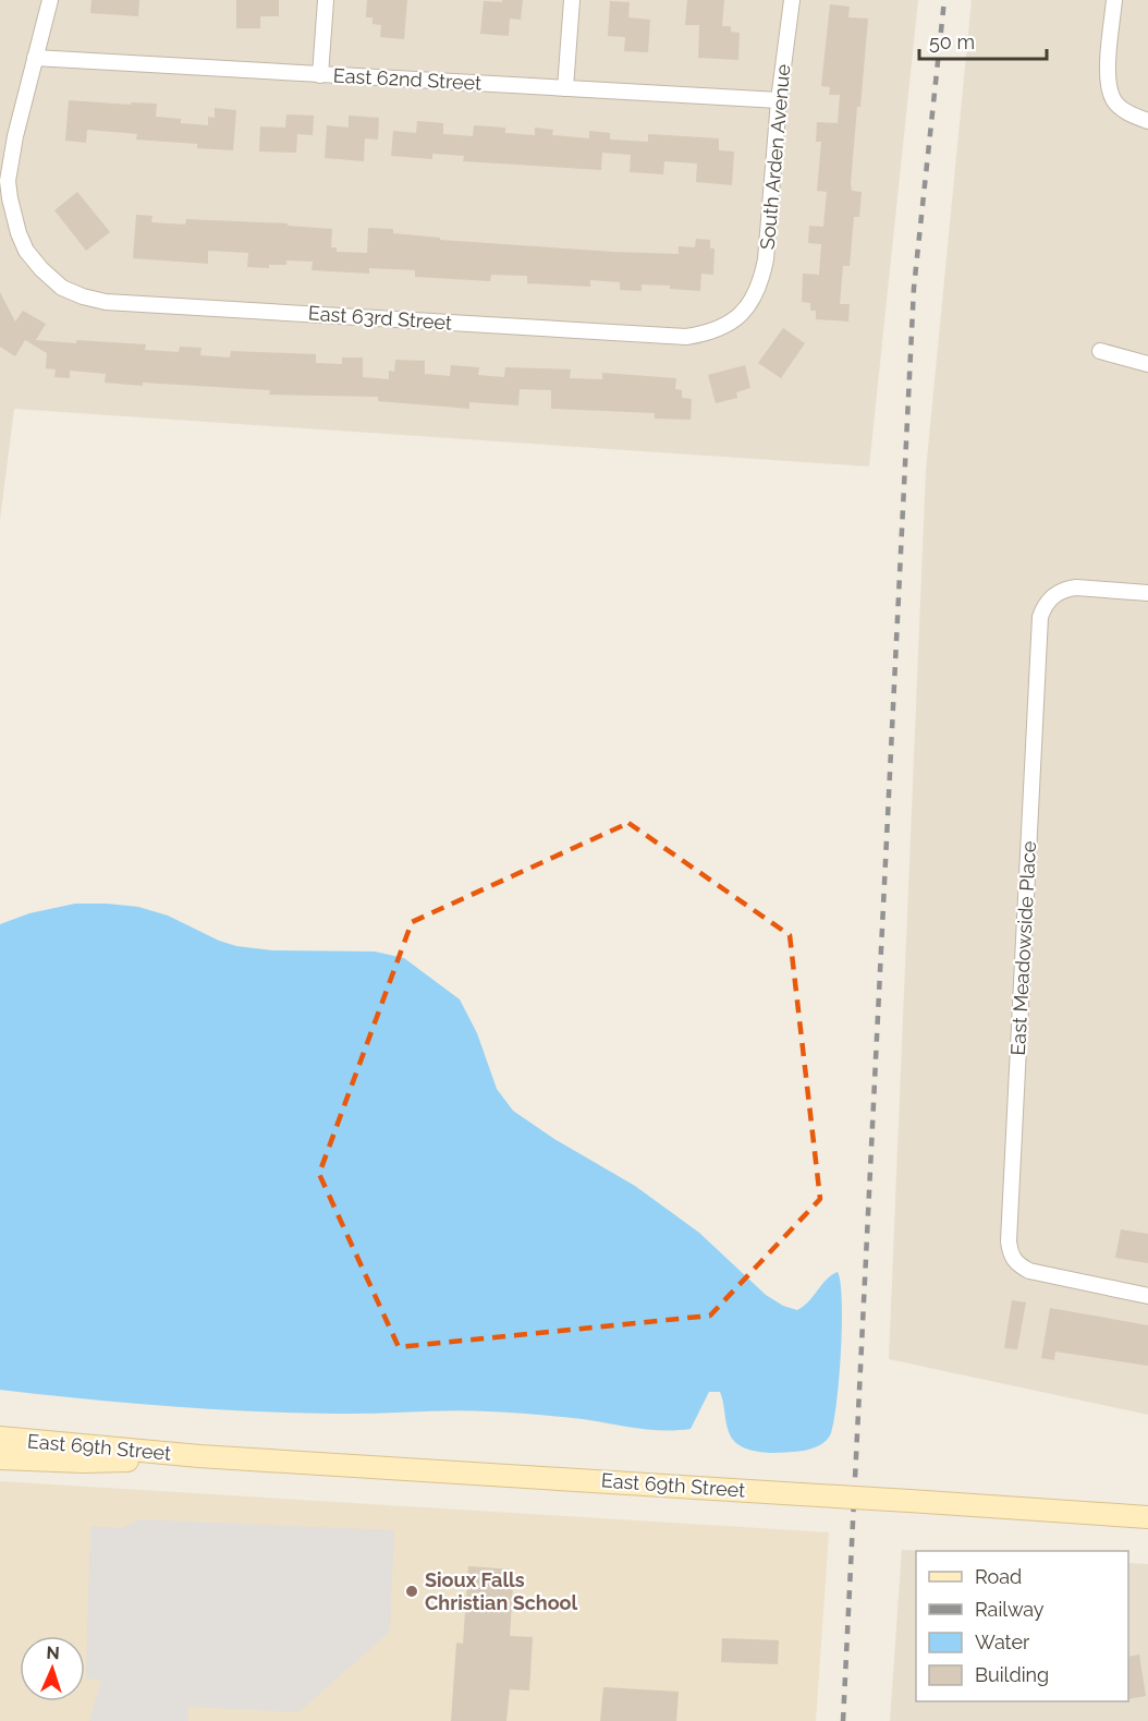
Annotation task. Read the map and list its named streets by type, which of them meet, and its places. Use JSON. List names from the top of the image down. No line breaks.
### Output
{"streets":{"main road":["East 69th Street"],"street":["East 62nd Street","South Arden Avenue","East 63rd Street","East Meadowside Place"]},"crossings":[["East 62nd Street","South Arden Avenue"],["East 62nd Street","East 63rd Street"],["South Arden Avenue","East 63rd Street"]],"places":["Sioux Falls Christian School"],"legend":["Road","Railway","Water","Building"],"scale_bar":"50 m","north":"top"}
